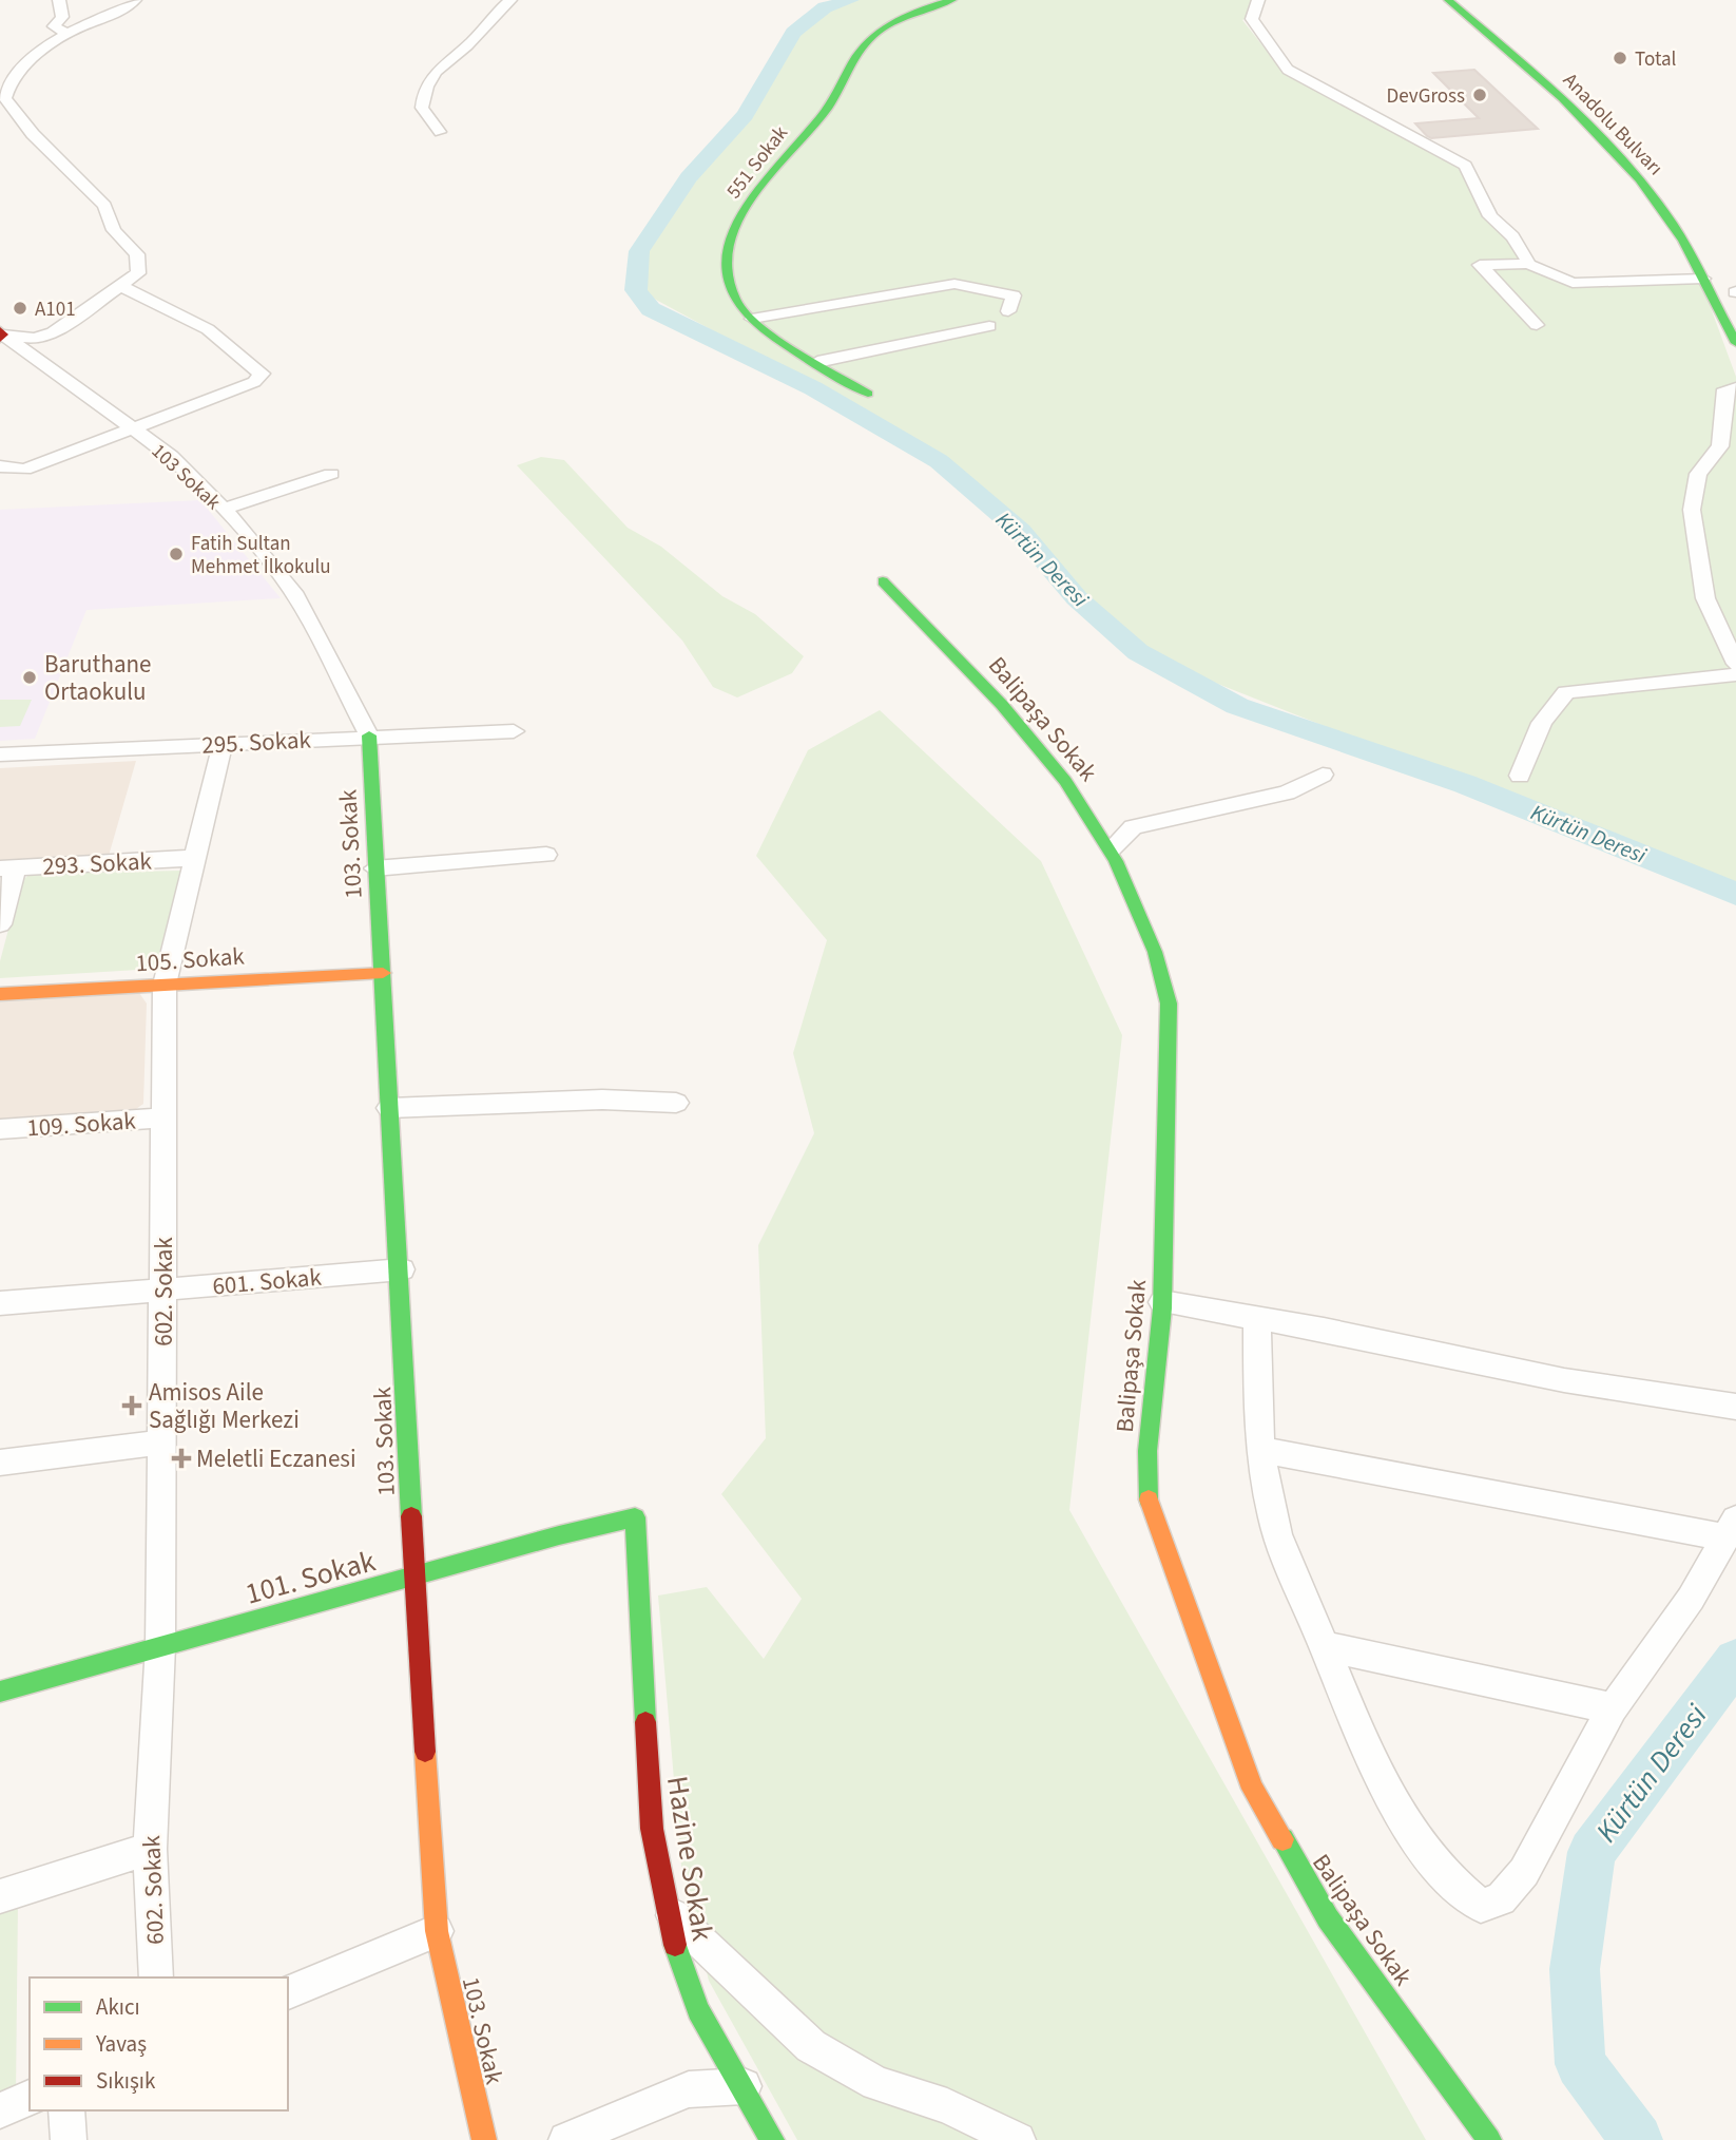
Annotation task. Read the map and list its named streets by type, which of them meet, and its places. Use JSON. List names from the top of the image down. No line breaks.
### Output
{"streets":{"main road":["Anadolu Bulvarı","551 Sokak","Balipaşa Sokak","103. Sokak","105. Sokak","101. Sokak","Hazine Sokak"],"street":["103 Sokak","295. Sokak","293. Sokak","109. Sokak","601. Sokak","602. Sokak"]},"crossings":[["103 Sokak","295. Sokak"],["103 Sokak","103. Sokak"],["295. Sokak","103. Sokak"],["295. Sokak","602. Sokak"],["103. Sokak","105. Sokak"],["103. Sokak","601. Sokak"],["103. Sokak","101. Sokak"],["293. Sokak","602. Sokak"],["105. Sokak","602. Sokak"],["109. Sokak","602. Sokak"],["601. Sokak","602. Sokak"],["602. Sokak","101. Sokak"],["101. Sokak","Hazine Sokak"]],"water":["Kürtün Deresi"],"places":{"other":["Total","DevGross","A101","Fatih Sultan Mehmet İlkokulu","Baruthane Ortaokulu"],"health":["Amisos Aile Sağlığı Merkezi","Meletli Eczanesi"]},"legend":["Akıcı","Yavaş","Sıkışık"]}
